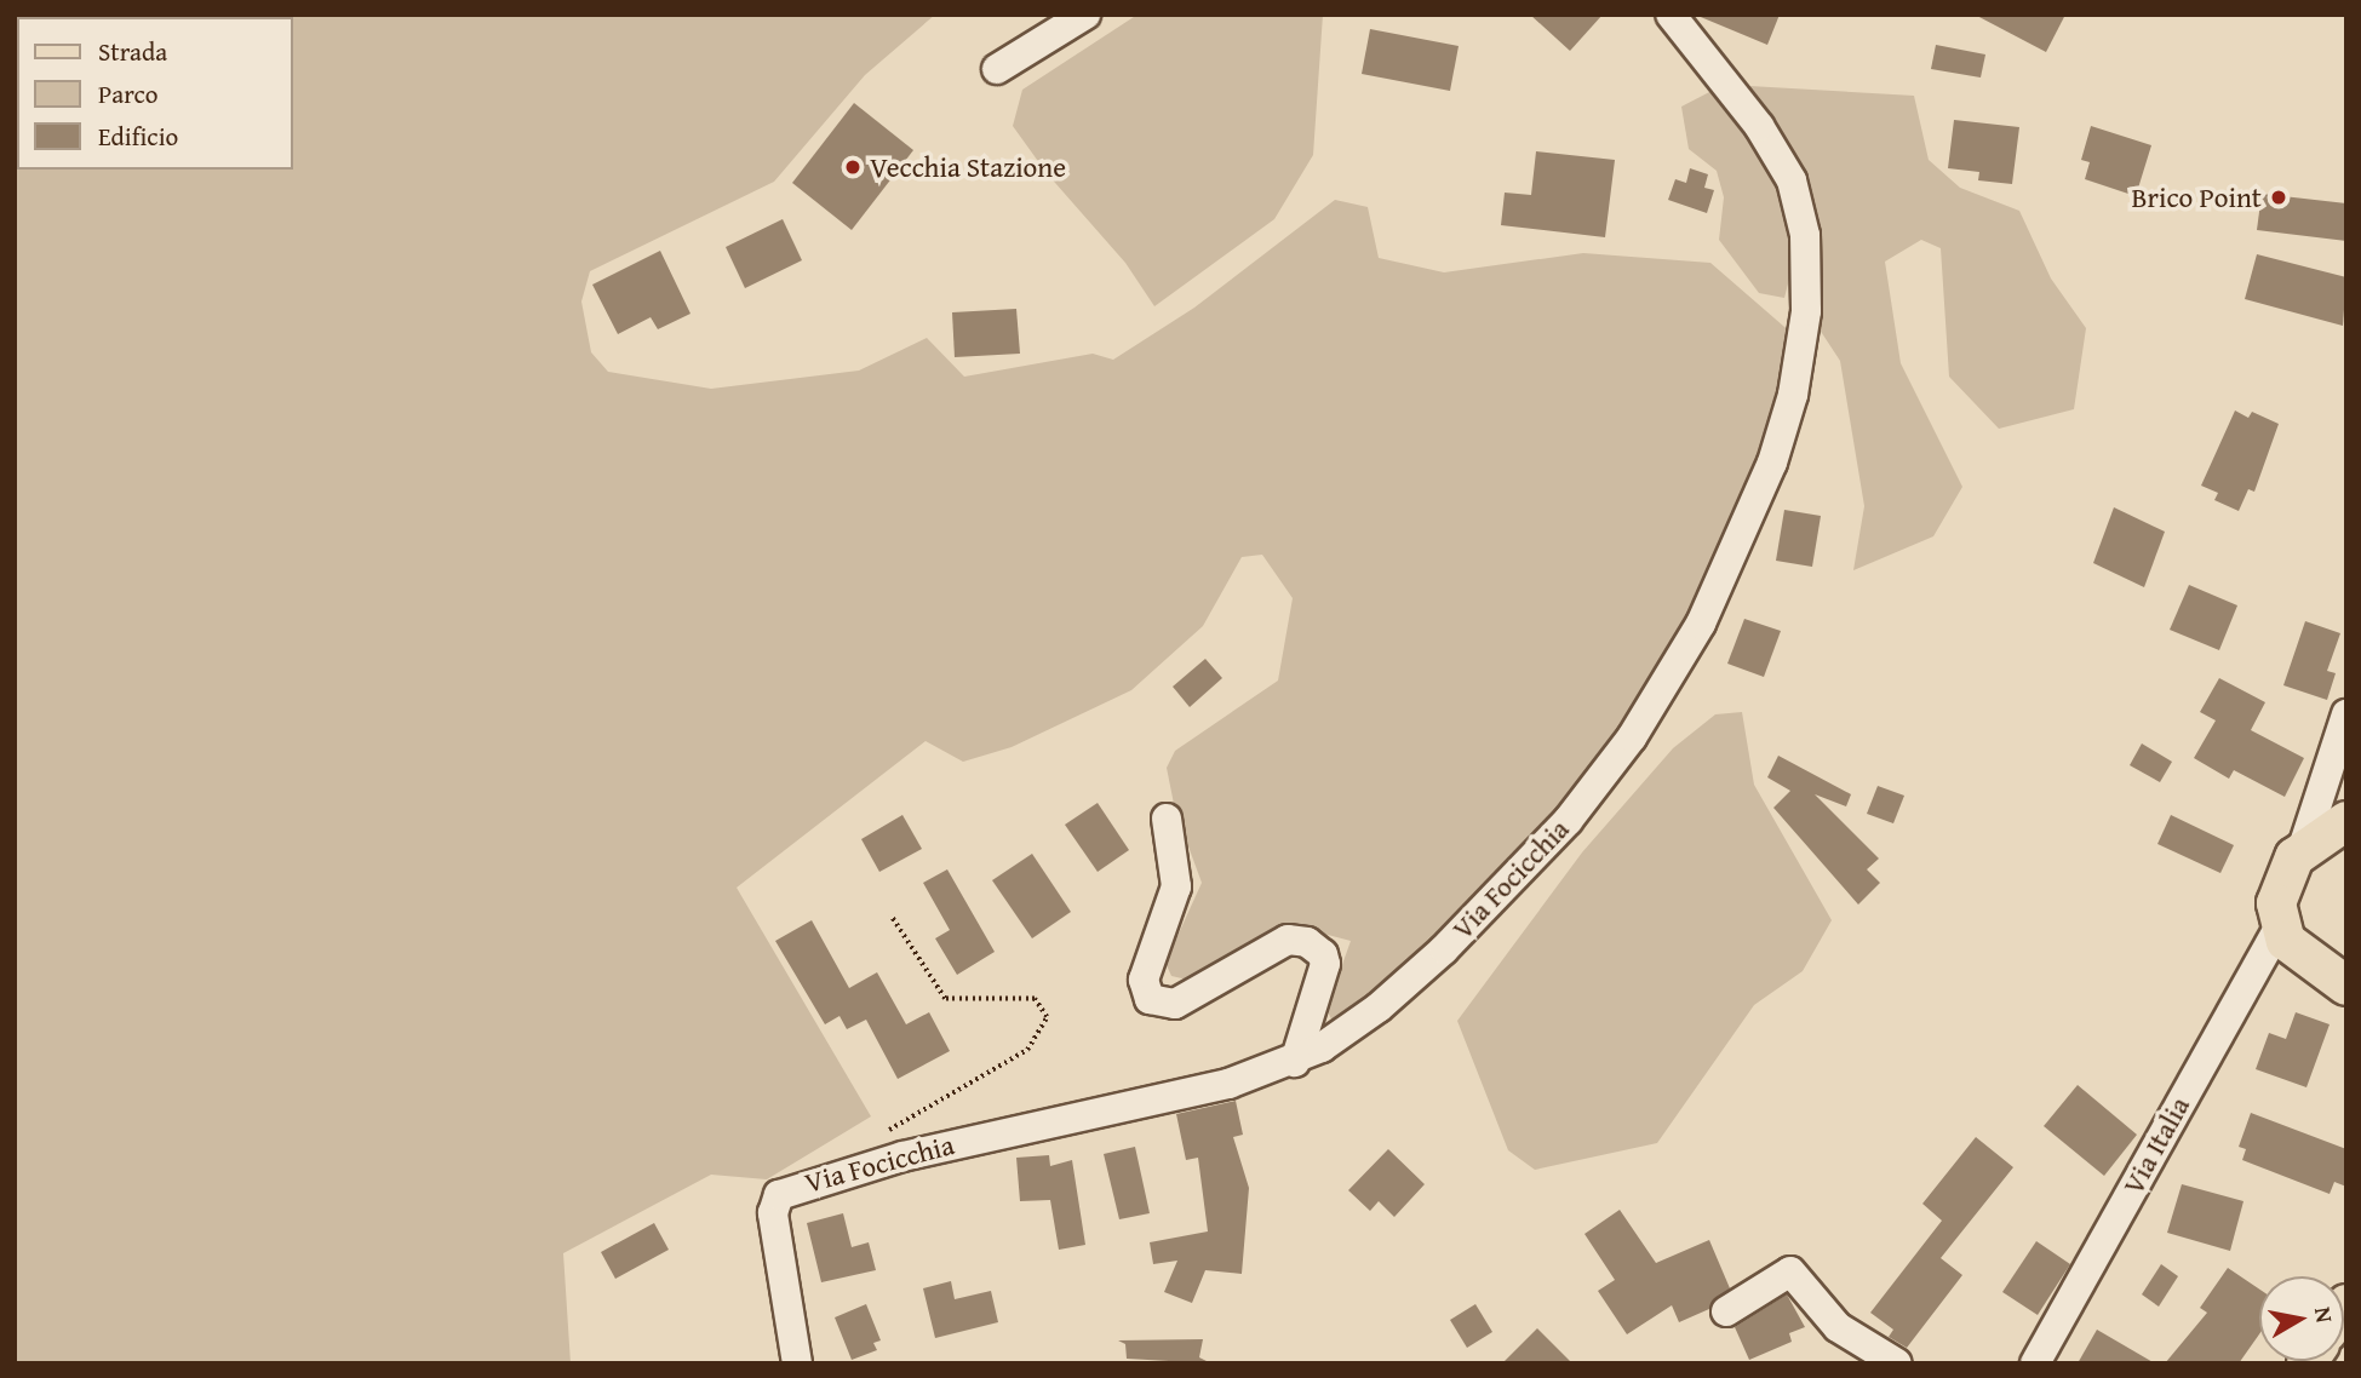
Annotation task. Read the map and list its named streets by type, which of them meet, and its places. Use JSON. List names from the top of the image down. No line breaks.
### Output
{"streets":{"street":["Via Focicchia","Via Italia"]},"places":["Vecchia Stazione","Brico Point"],"legend":["Strada","Parco","Edificio"],"north":"right"}
